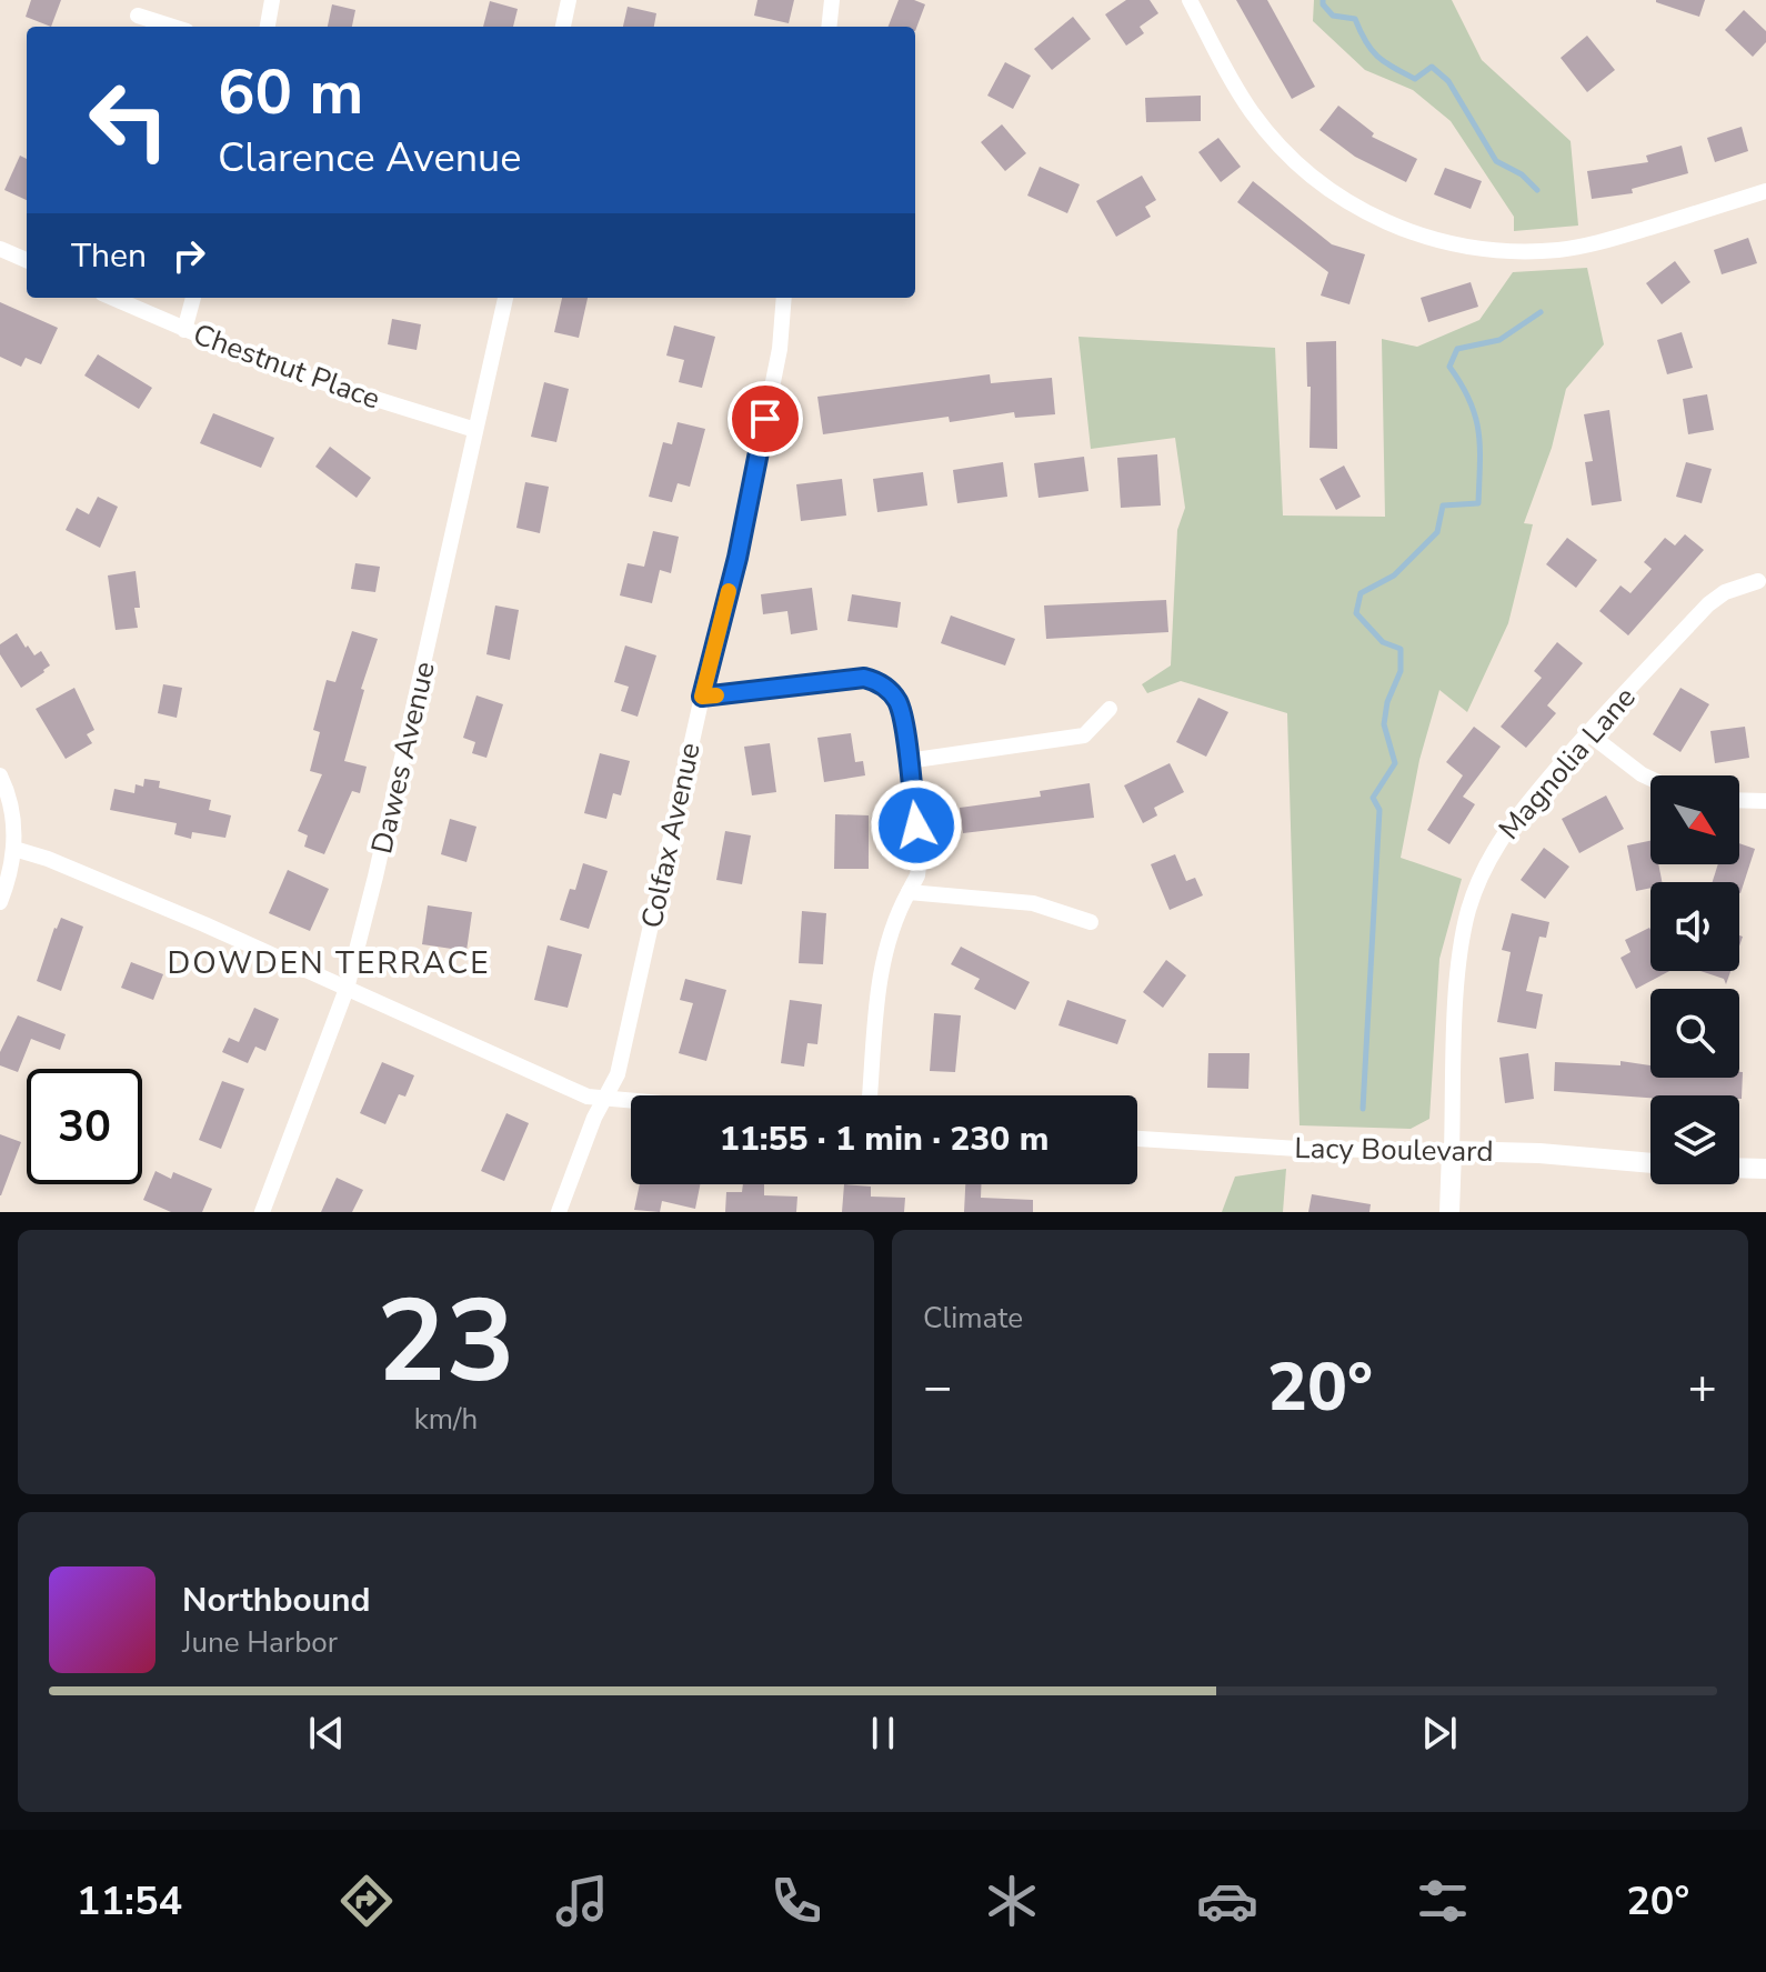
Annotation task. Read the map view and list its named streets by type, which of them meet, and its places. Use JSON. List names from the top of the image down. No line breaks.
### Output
{"streets":{"street":["Chestnut Place","Dawes Avenue","Magnolia Lane","Colfax Avenue","Lacy Boulevard"]},"crossings":[["Chestnut Place","Dawes Avenue"],["Magnolia Lane","Lacy Boulevard"]],"districts":["DOWDEN TERRACE"],"north":"bottom right","page":{"turn":["60 m","Clarence Avenue"],"then":"Then","limit":"30","trip":"11:55 · 1 min · 230 m","tile":[["23","km/h"],"Climate"],"heat":["−","20°","+"],"song":["Northbound","June Harbor"],"tabs":["11:54","20°"]}}
